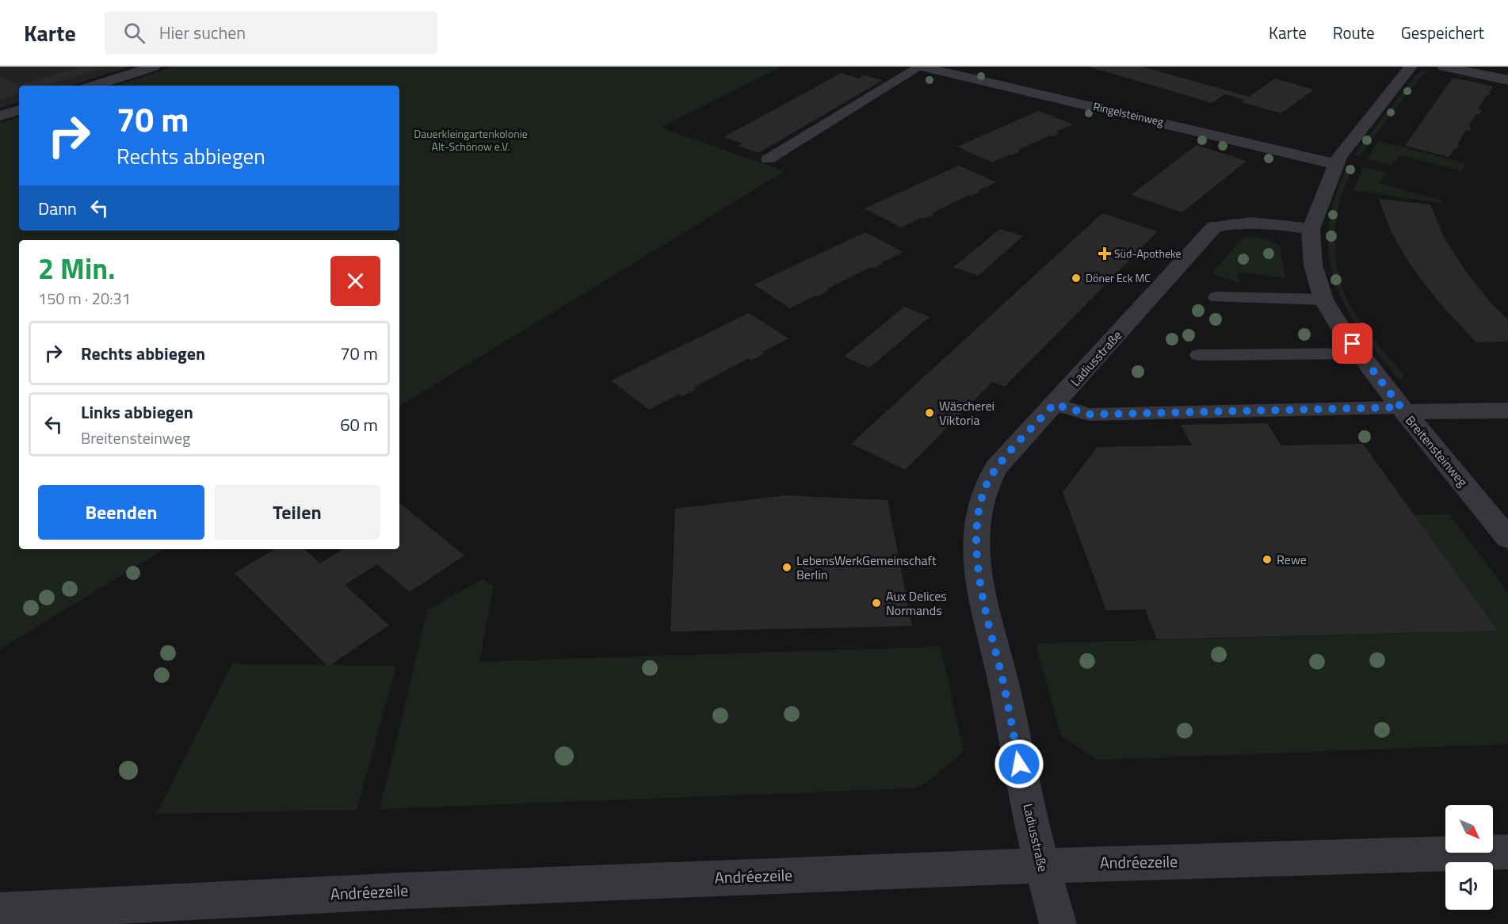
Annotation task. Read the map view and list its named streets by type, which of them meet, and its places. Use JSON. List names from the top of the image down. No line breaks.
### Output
{"streets":{"street":["Ringelsteinweg","Ladiusstraße","Breitensteinweg","Andréezeile"]},"crossings":[["Ringelsteinweg","Breitensteinweg"],["Ladiusstraße","Breitensteinweg"],["Ladiusstraße","Andréezeile"]],"parks":["Dauerkleingartenkolonie Alt-Schönow e.V."],"places":{"health":["Süd-Apotheke"],"other":["Döner Eck MC","Wäscherei Viktoria","Rewe","LebensWerkGemeinschaft Berlin","Aux Delices Normands"]},"north":"bottom right","page":{"header":"Karte","search":"Hier suchen","nav":["Karte","Route","Gespeichert"],"turn":["70 m","Rechts abbiegen"],"then":"Dann","heading":["2 Min.","150 m · 20:31"],"list":[{"name":"Rechts abbiegen","value":"70 m"},{"name":"Links abbiegen","note":"Breitensteinweg","value":"60 m"}],"buttons":["Beenden","Teilen"]}}
